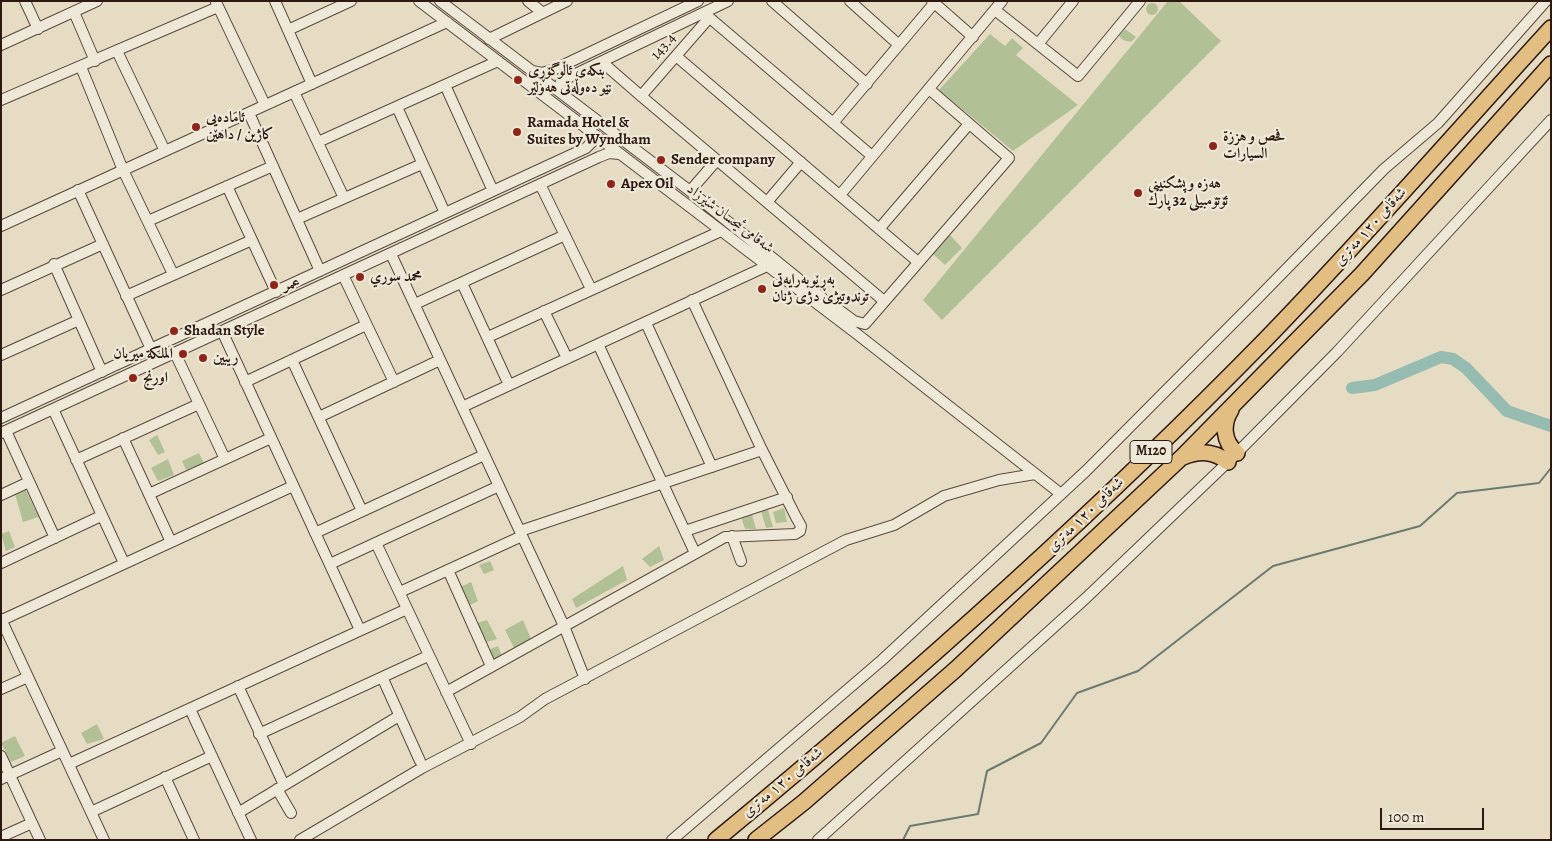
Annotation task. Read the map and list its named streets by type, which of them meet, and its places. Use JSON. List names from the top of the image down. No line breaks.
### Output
{"streets":{"highway":["شەقامی ١٢٠ مەتری","M120"],"street":["143.4","شەقامی ئیحسان شێرزاد"]},"places":["بنکەی ئاڵوگۆڕی نێو دەوڵەتی هەولێر","ئامادەيی کاژين / داهێن","Ramada Hotel & Suites by Wyndham","فحص و هززة السيارات","Sender company","Apex Oil","هه‌زه‌ و پشكنینی ئۆتۆمبیلی 32 پارك","محمد سوري","عمر","بەڕێوبەرایەتی توندوتیژی دژی ژنان","Shadan Style","الملكة ميريان","ريبين","اورنج"],"scale_bar":"100 m"}
